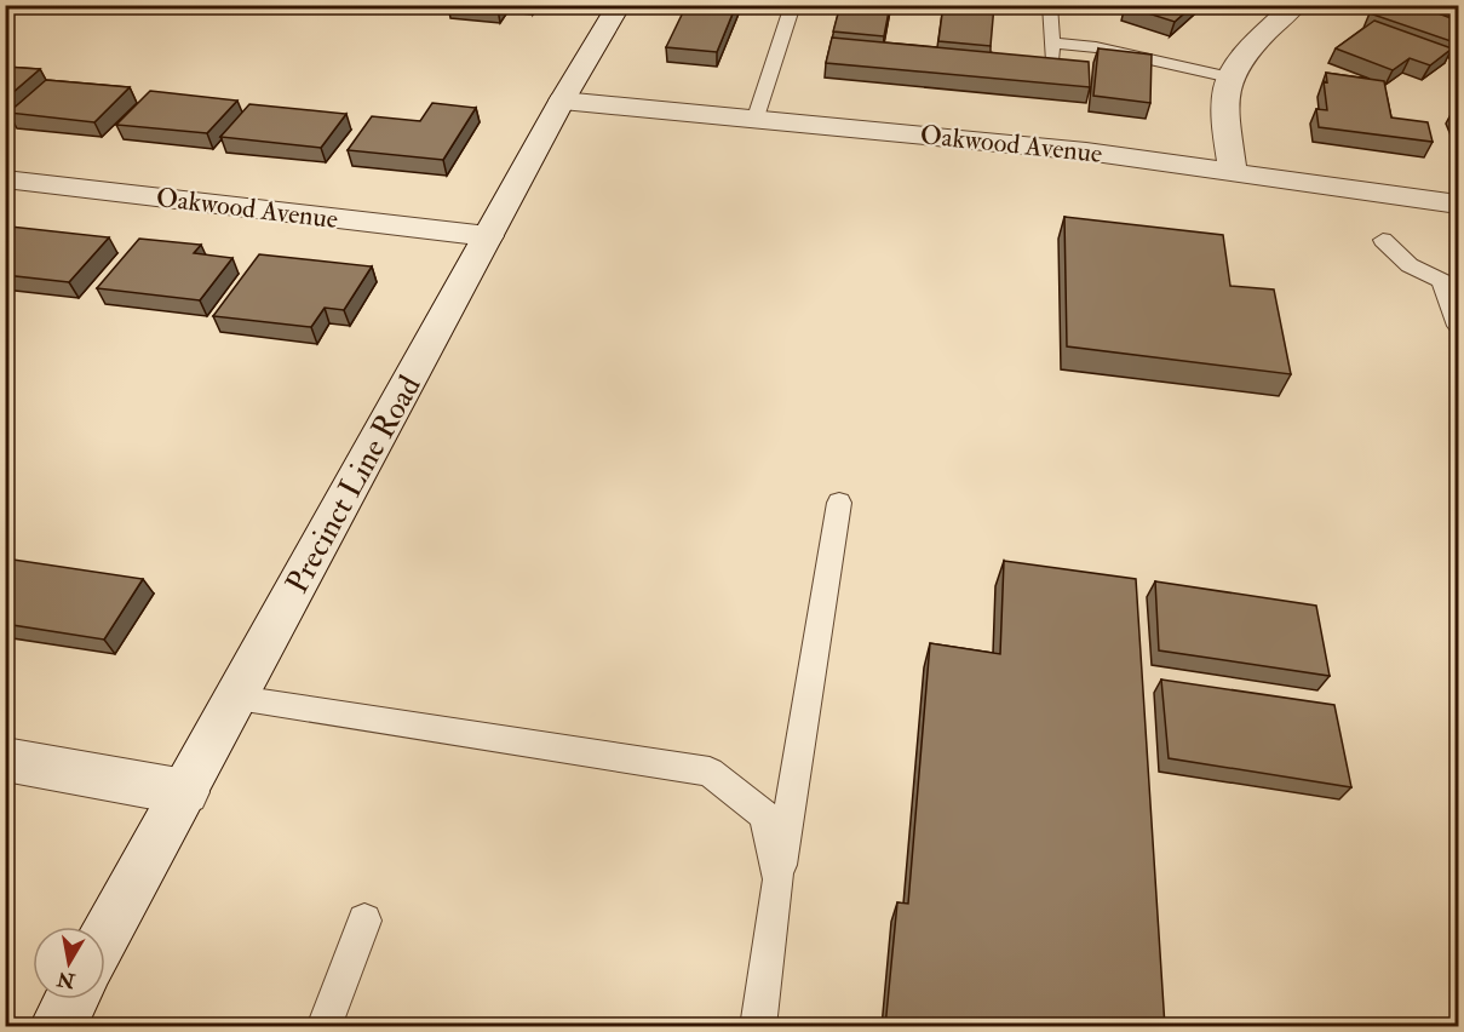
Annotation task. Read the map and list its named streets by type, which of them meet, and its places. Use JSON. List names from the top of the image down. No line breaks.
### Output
{"streets":{"street":["Oakwood Avenue","Precinct Line Road"]},"crossings":[["Oakwood Avenue","Precinct Line Road"]],"north":"bottom"}
